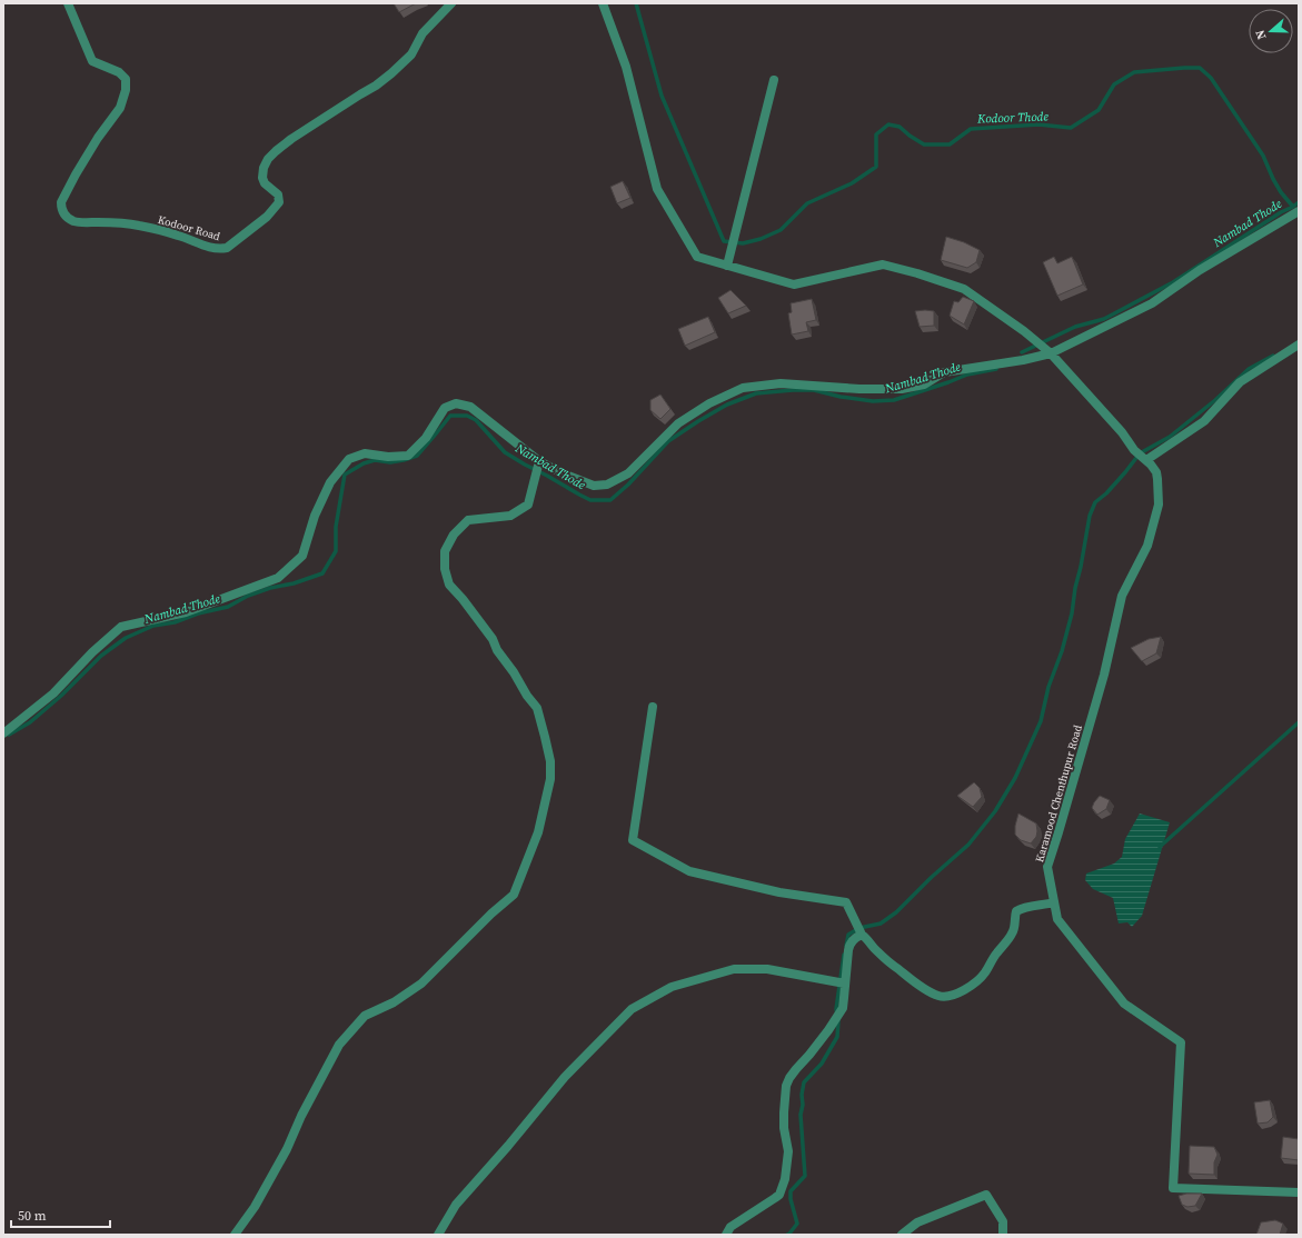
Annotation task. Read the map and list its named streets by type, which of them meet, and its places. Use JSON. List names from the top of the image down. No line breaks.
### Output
{"streets":{"street":["Kodoor Road","Karamood Chenthupur Road"]},"water":["Kodoor Thode","Nambad Thode"],"scale_bar":"50 m","north":"left"}
